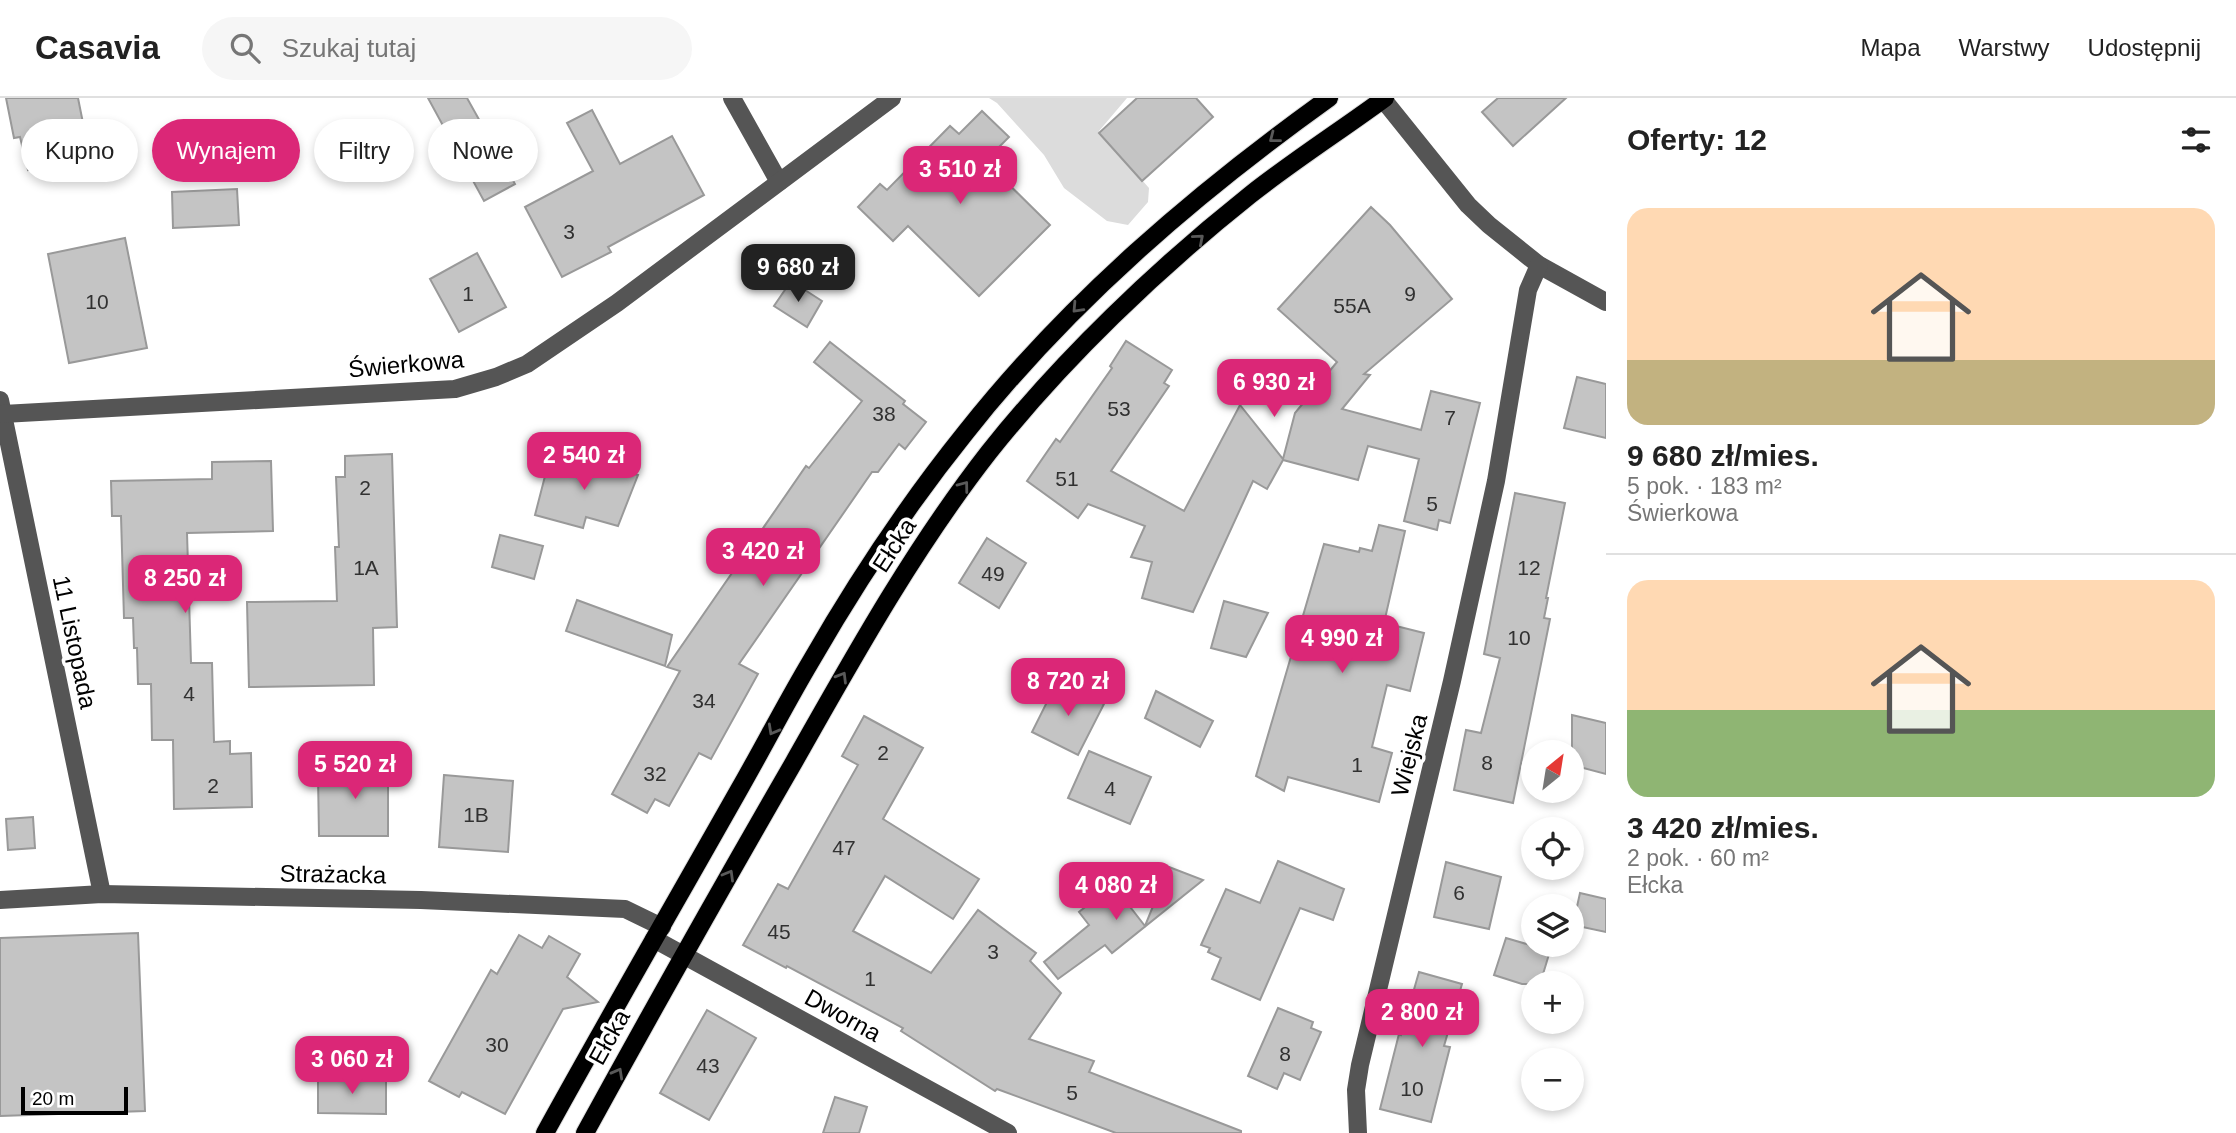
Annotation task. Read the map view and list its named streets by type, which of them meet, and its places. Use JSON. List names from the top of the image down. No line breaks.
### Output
{"streets":{"main road":["Ełcka"],"street":["Świerkowa","11 Listopada","Wiejska","Strażacka","Dworna"]},"crossings":[["Świerkowa","11 Listopada"],["Ełcka","Strażacka"],["Ełcka","Dworna"],["11 Listopada","Strażacka"],["Strażacka","Dworna"]],"house_numbers":["3","1","9","10","55A","53","38","7","51","2","5","1A","12","49","10","4","34","2","8","1","32","2","4","1B","47","6","45","3","1","30","8","43","10","5"],"scale_bar":"20 m","north":"top right","page":{"header":"Casavia","search":"Szukaj tutaj","nav":["Mapa","Warstwy","Udostępnij"],"heading":"Oferty: 12","chip":["Kupno","Wynajem","Filtry","Nowe"],"price":["3 510 zł","9 680 zł","6 930 zł","2 540 zł","3 420 zł","8 250 zł","4 990 zł","8 720 zł","5 520 zł","4 080 zł","2 800 zł","3 060 zł"],"list":[{"name":"9 680 zł/mies.","note":"5 pok. · 183 m² · Świerkowa"},{"name":"3 420 zł/mies.","note":"2 pok. · 60 m² · Ełcka"}],"map_buttons":["+","−"],"scale":"20 m"}}
